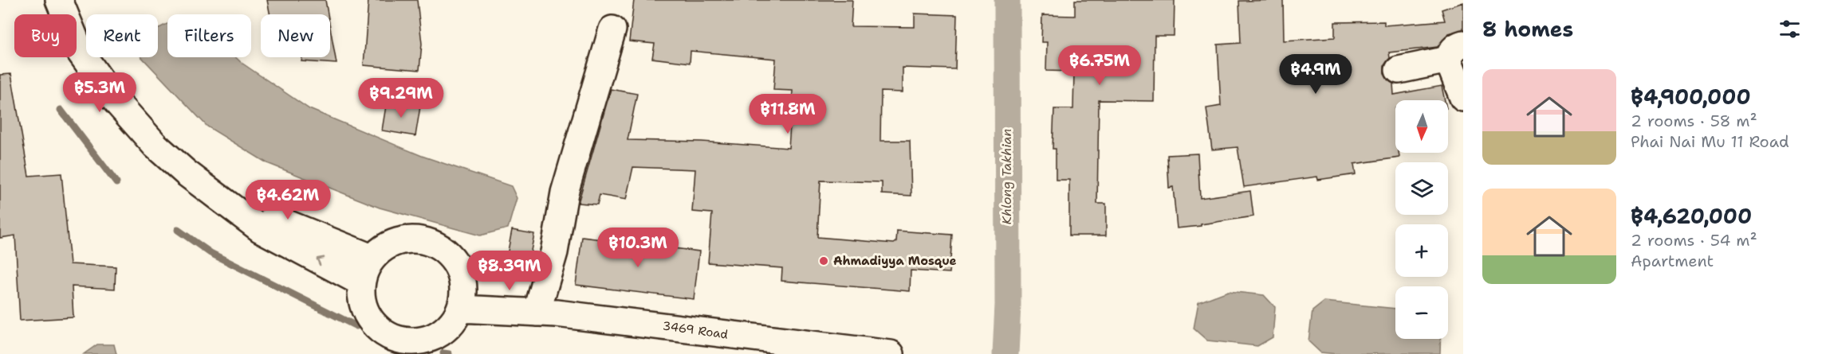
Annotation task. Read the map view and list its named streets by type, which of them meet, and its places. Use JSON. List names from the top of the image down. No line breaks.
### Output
{"streets":{"street":["3469 Road"]},"water":["Khlong Takhian"],"places":["Ahmadiyya Mosque"],"north":"bottom","page":{"heading":"8 homes","chip":["Buy","Rent","Filters","New"],"price":["฿6.75M","฿4.9M","฿5.3M","฿9.29M","฿11.8M","฿4.62M","฿10.3M","฿8.39M"],"list":[{"name":"฿4,900,000","note":"2 rooms · 58 m² · Phai Nai Mu 11 Road"},{"name":"฿4,620,000","note":"2 rooms · 54 m² · Apartment"}],"map_buttons":["+","−"]}}
